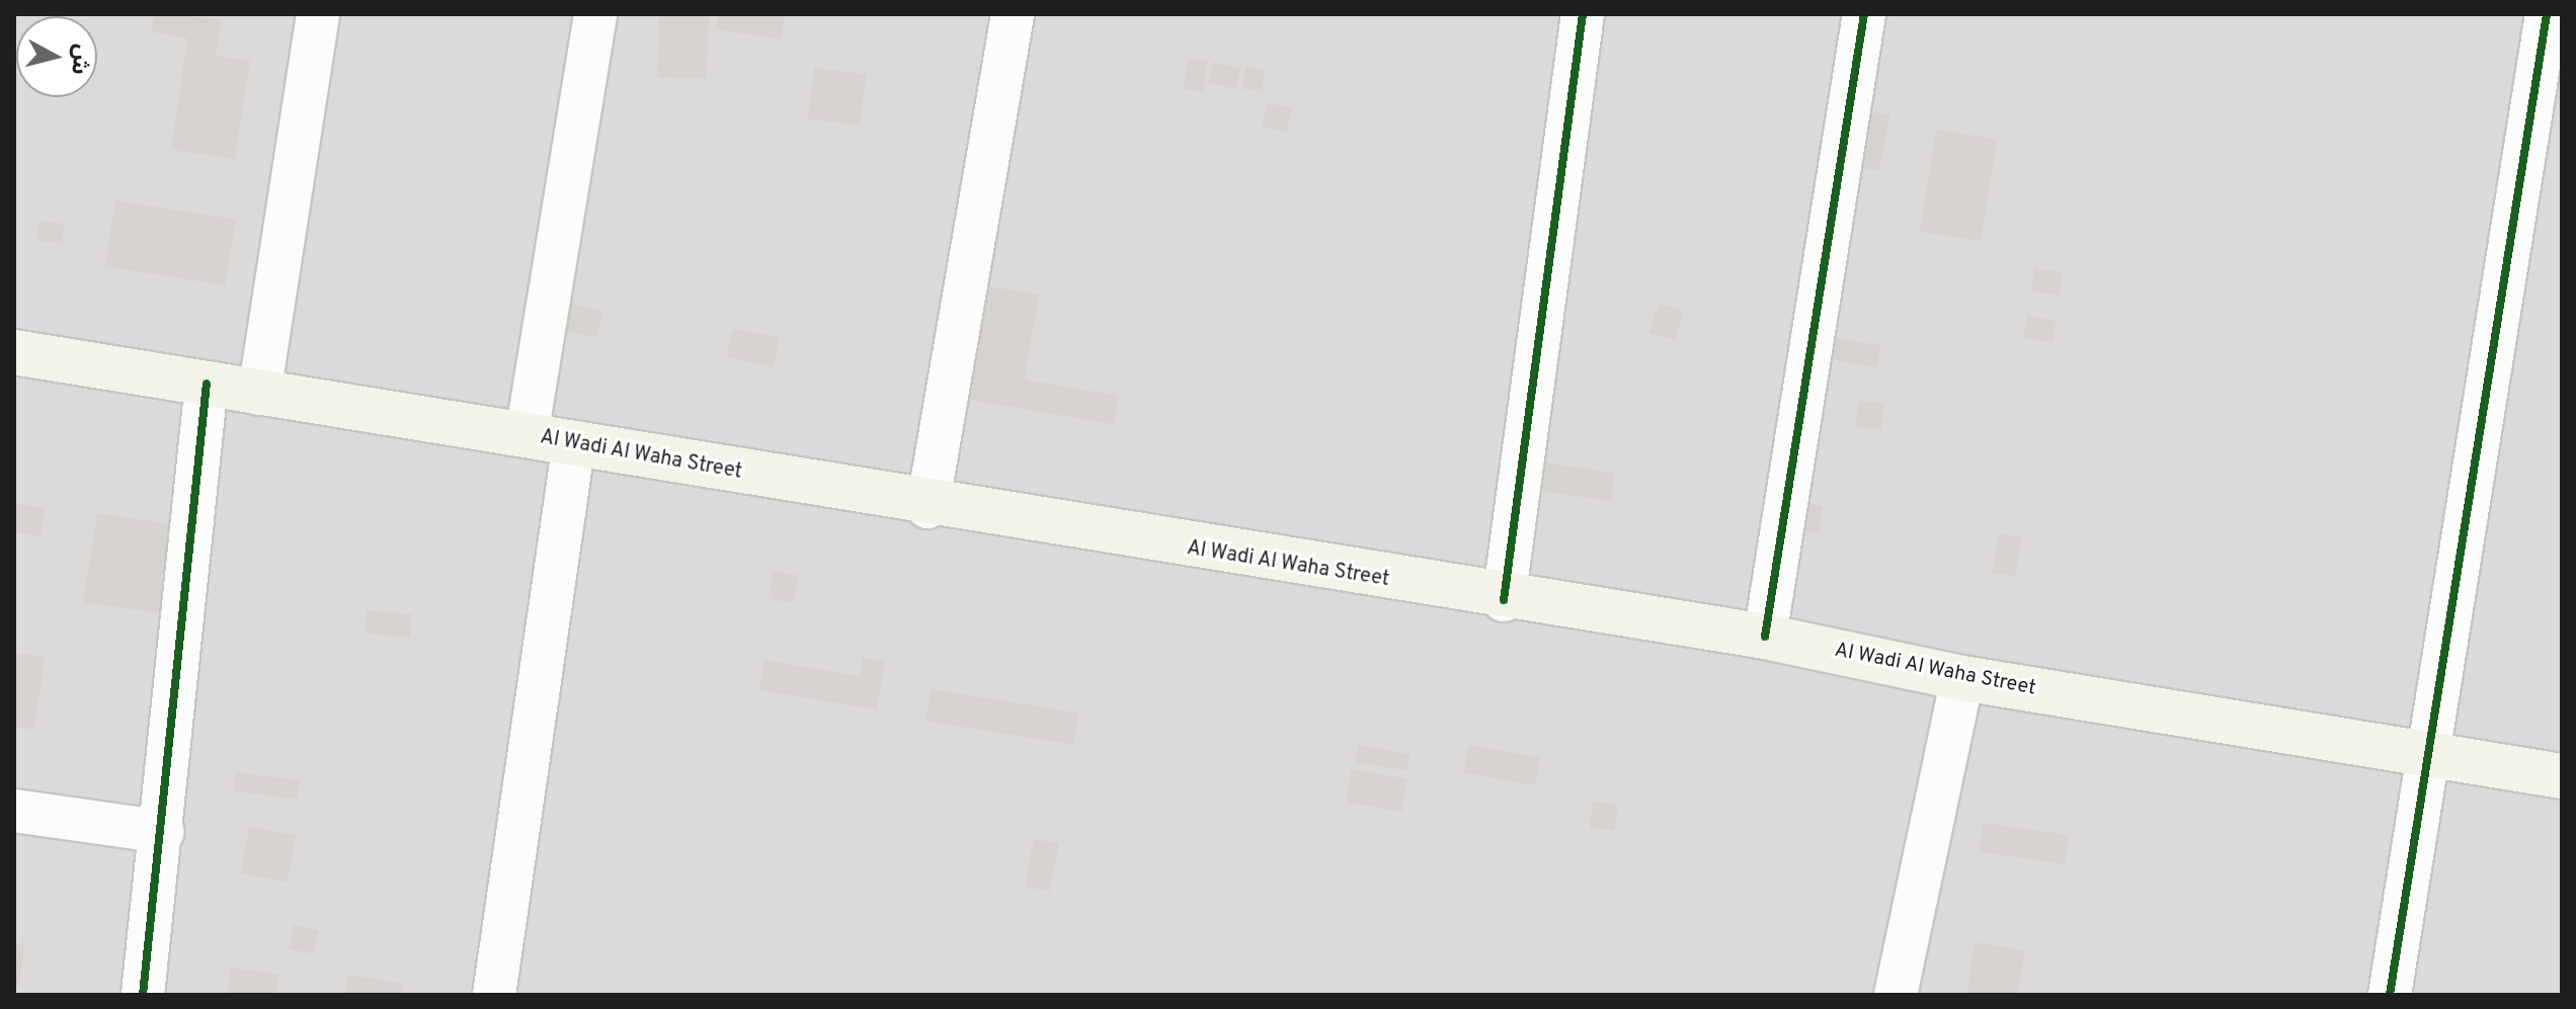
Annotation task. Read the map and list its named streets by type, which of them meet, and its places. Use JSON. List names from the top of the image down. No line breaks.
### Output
{"streets":{"main road":["Al Wadi Al Waha Street"]},"north":"right"}
